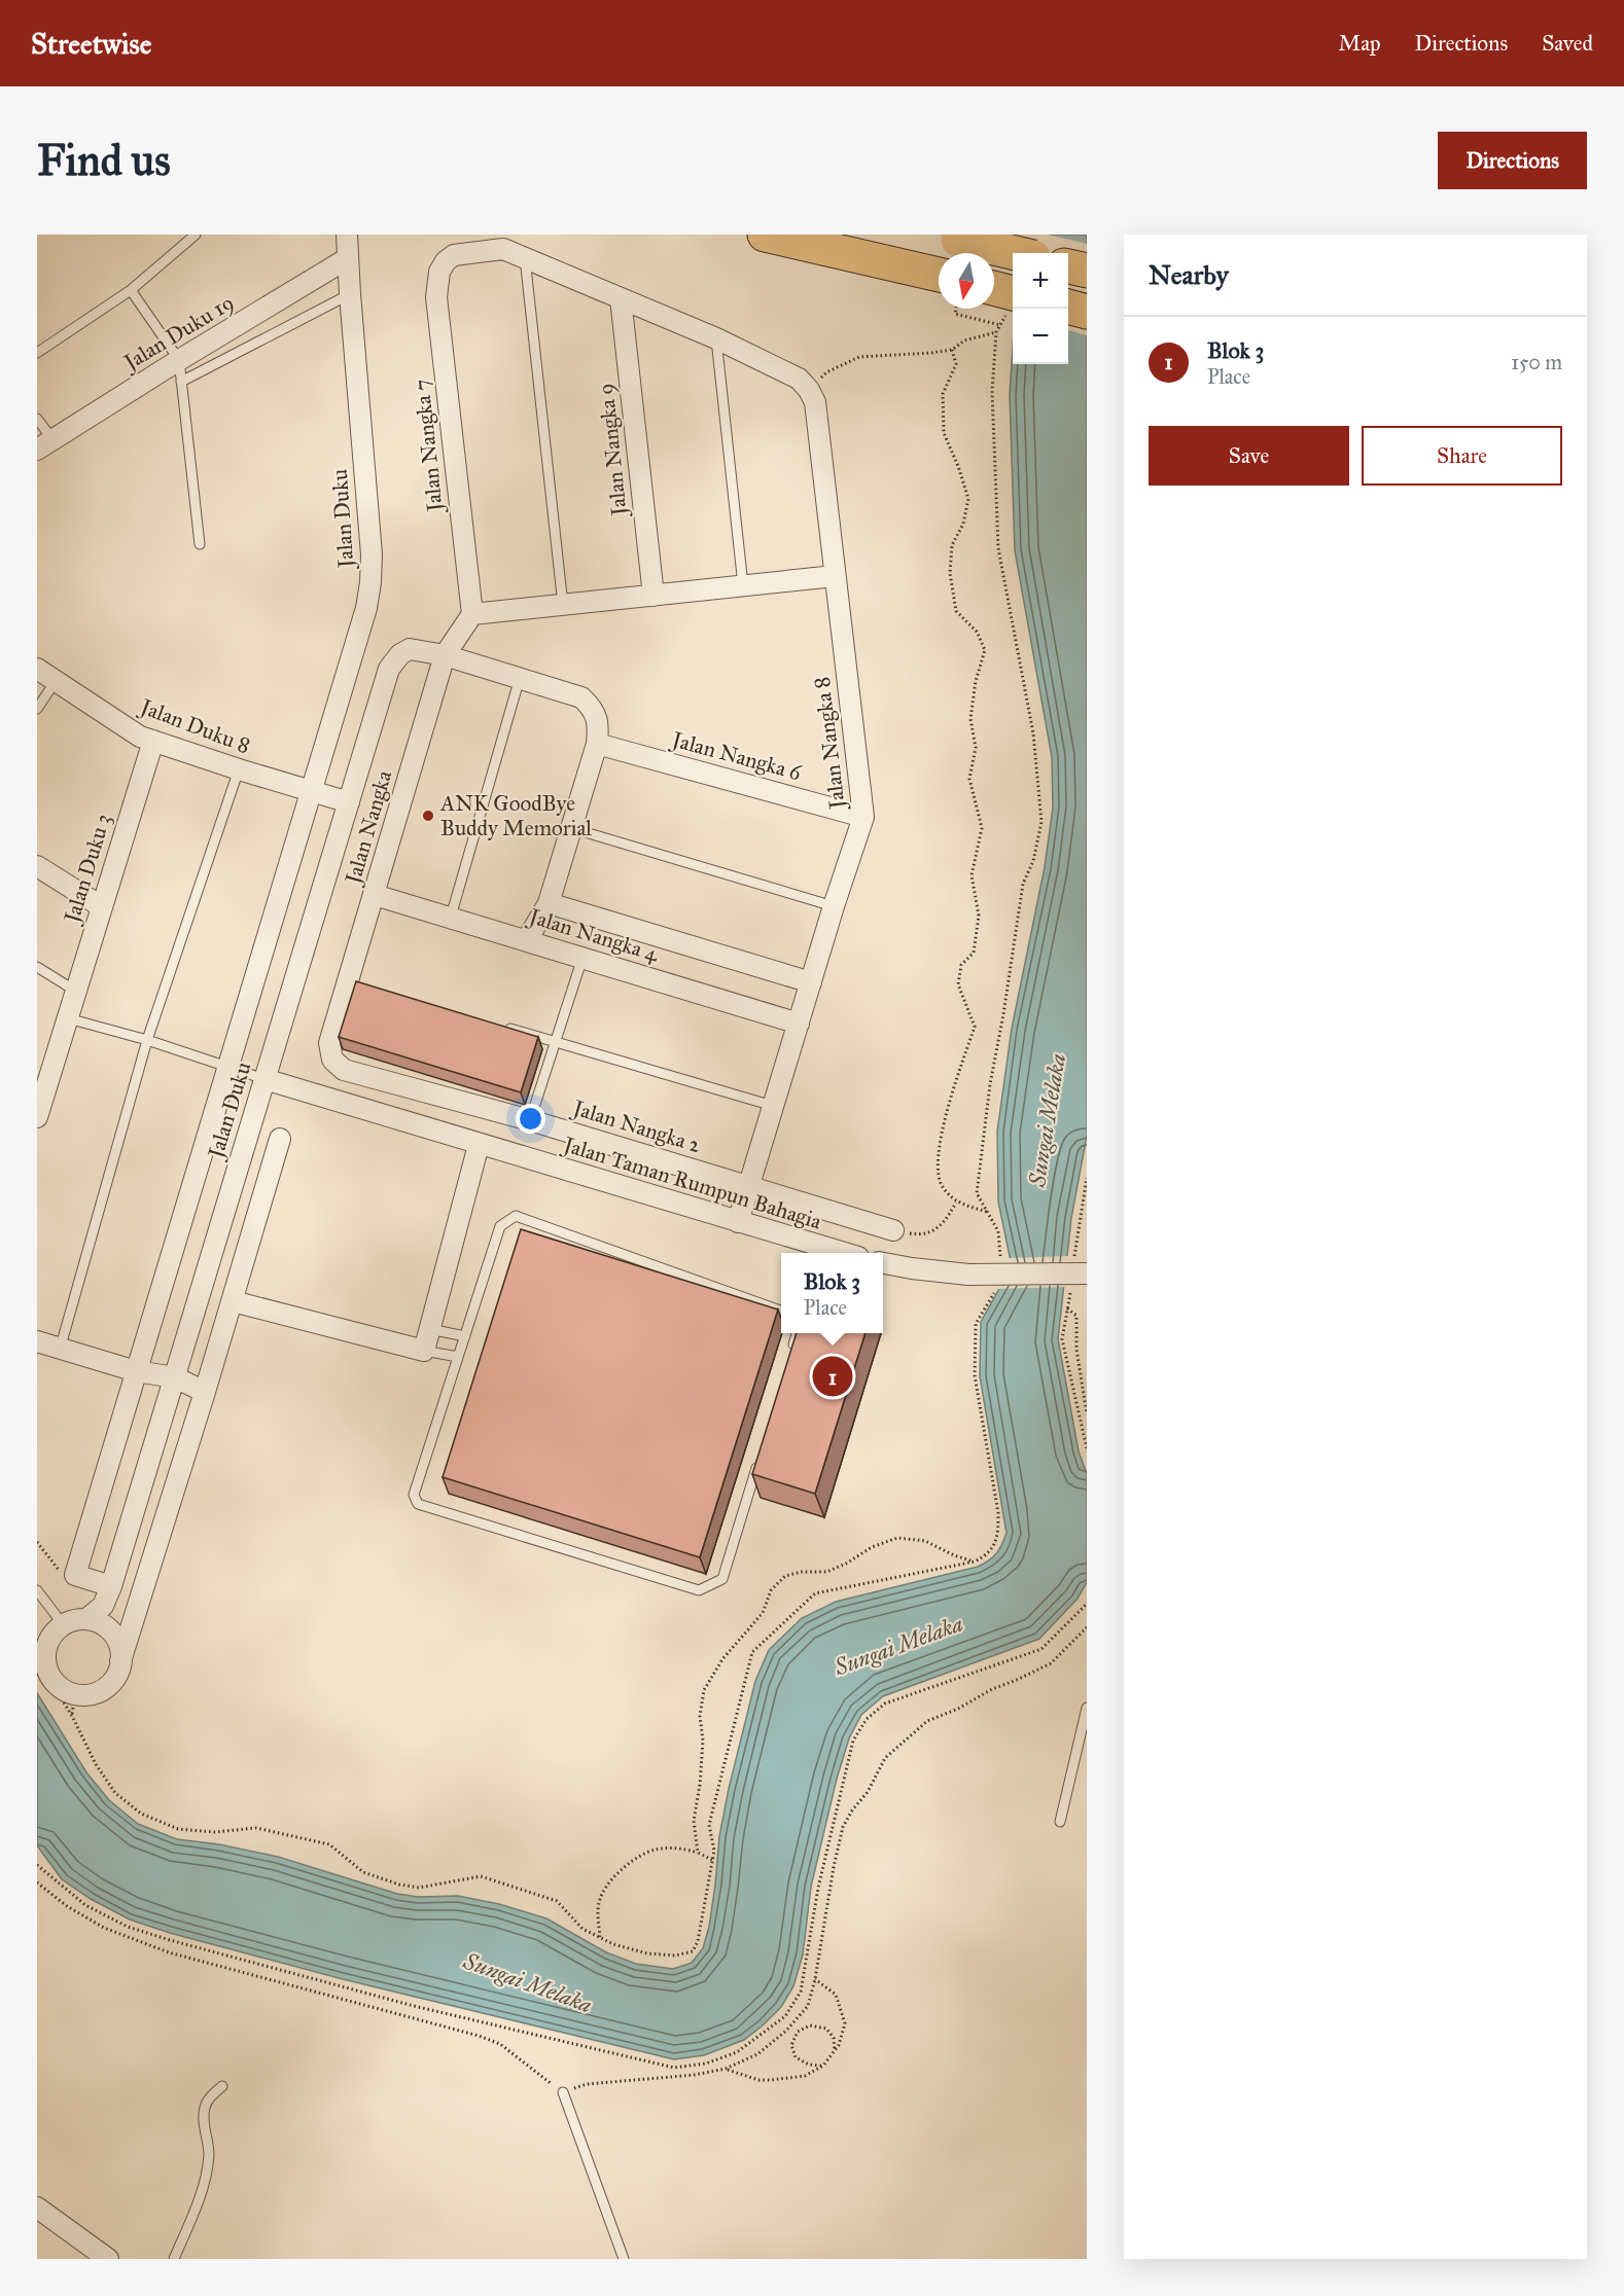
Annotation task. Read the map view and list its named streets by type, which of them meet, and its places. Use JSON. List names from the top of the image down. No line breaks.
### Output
{"streets":{"street":["Jalan Duku 19","Jalan Nangka 7","Jalan Nangka 9","Jalan Duku","Jalan Duku 8","Jalan Nangka 8","Jalan Nangka 6","Jalan Nangka","Jalan Duku 3","Jalan Nangka 4","Jalan Nangka 2","Jalan Taman Rumpun Bahagia"]},"crossings":[["Jalan Duku 19","Jalan Duku"],["Jalan Nangka 7","Jalan Nangka"],["Jalan Duku","Jalan Duku 8"],["Jalan Duku","Jalan Nangka"],["Jalan Duku","Jalan Taman Rumpun Bahagia"],["Jalan Duku 8","Jalan Duku 3"],["Jalan Nangka 8","Jalan Nangka 6"],["Jalan Nangka 8","Jalan Nangka 4"],["Jalan Nangka 8","Jalan Nangka 2"],["Jalan Nangka 8","Jalan Taman Rumpun Bahagia"],["Jalan Nangka","Jalan Nangka 4"],["Jalan Nangka","Jalan Nangka 2"]],"water":["Sungai Melaka"],"places":["ANK GoodBye Buddy Memorial"],"north":"bottom","page":{"header":"Streetwise","nav":["Map","Directions","Saved"],"buttons":["Directions",["Save","Share"]],"title":"Find us","heading":"Nearby","map_buttons":["+","−"],"list":[{"mark":"1","name":"Blok 3","note":"Place","value":"150 m"}],"popup":["Blok 3","Place"],"pins":"1"}}
